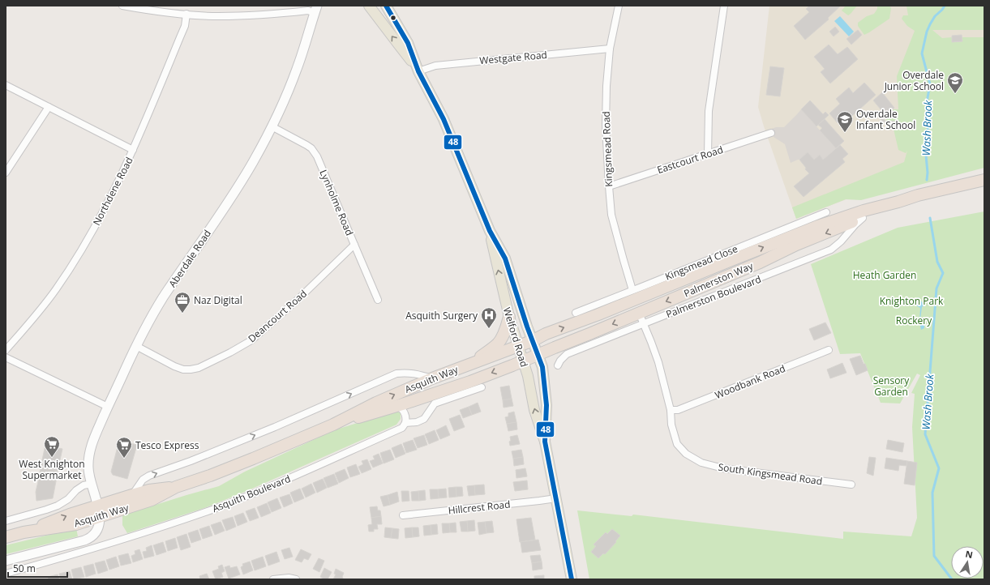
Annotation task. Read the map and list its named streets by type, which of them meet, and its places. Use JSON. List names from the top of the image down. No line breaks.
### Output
{"streets":{"highway":["Palmerston Way","Asquith Way"],"main road":["Welford Road"],"street":["Westgate Road","Kingsmead Road","Eastcourt Road","Northdene Road","Lynholme Road","Aberdale Road","Kingsmead Close","Palmerston Boulevard","Deancourt Road","Woodbank Road","South Kingsmead Road","Asquith Boulevard","Hillcrest Road"]},"crossings":[["Westgate Road","Kingsmead Road"],["Westgate Road","Welford Road"],["Kingsmead Road","Eastcourt Road"],["Kingsmead Road","Kingsmead Close"],["Lynholme Road","Aberdale Road"],["Lynholme Road","Deancourt Road"],["Aberdale Road","Deancourt Road"],["Aberdale Road","Asquith Way"],["Palmerston Way","Palmerston Boulevard"],["Palmerston Way","Welford Road"],["Palmerston Way","Asquith Way"],["Palmerston Way","South Kingsmead Road"],["Palmerston Boulevard","South Kingsmead Road"],["Welford Road","Asquith Way"],["Welford Road","Hillcrest Road"],["Woodbank Road","South Kingsmead Road"]],"water":["Wash Brook"],"parks":["Heath Garden","Knighton Park","Rockery","Sensory Garden"],"places":{"school or university":["Overdale Junior School","Overdale Infant School"],"office":["Naz Digital"],"hospital":["Asquith Surgery"],"supermarket":["West Knighton Supermarket","Tesco Express"]},"lines":["transit line 48"],"scale_bar":"50 m","north":"top"}
